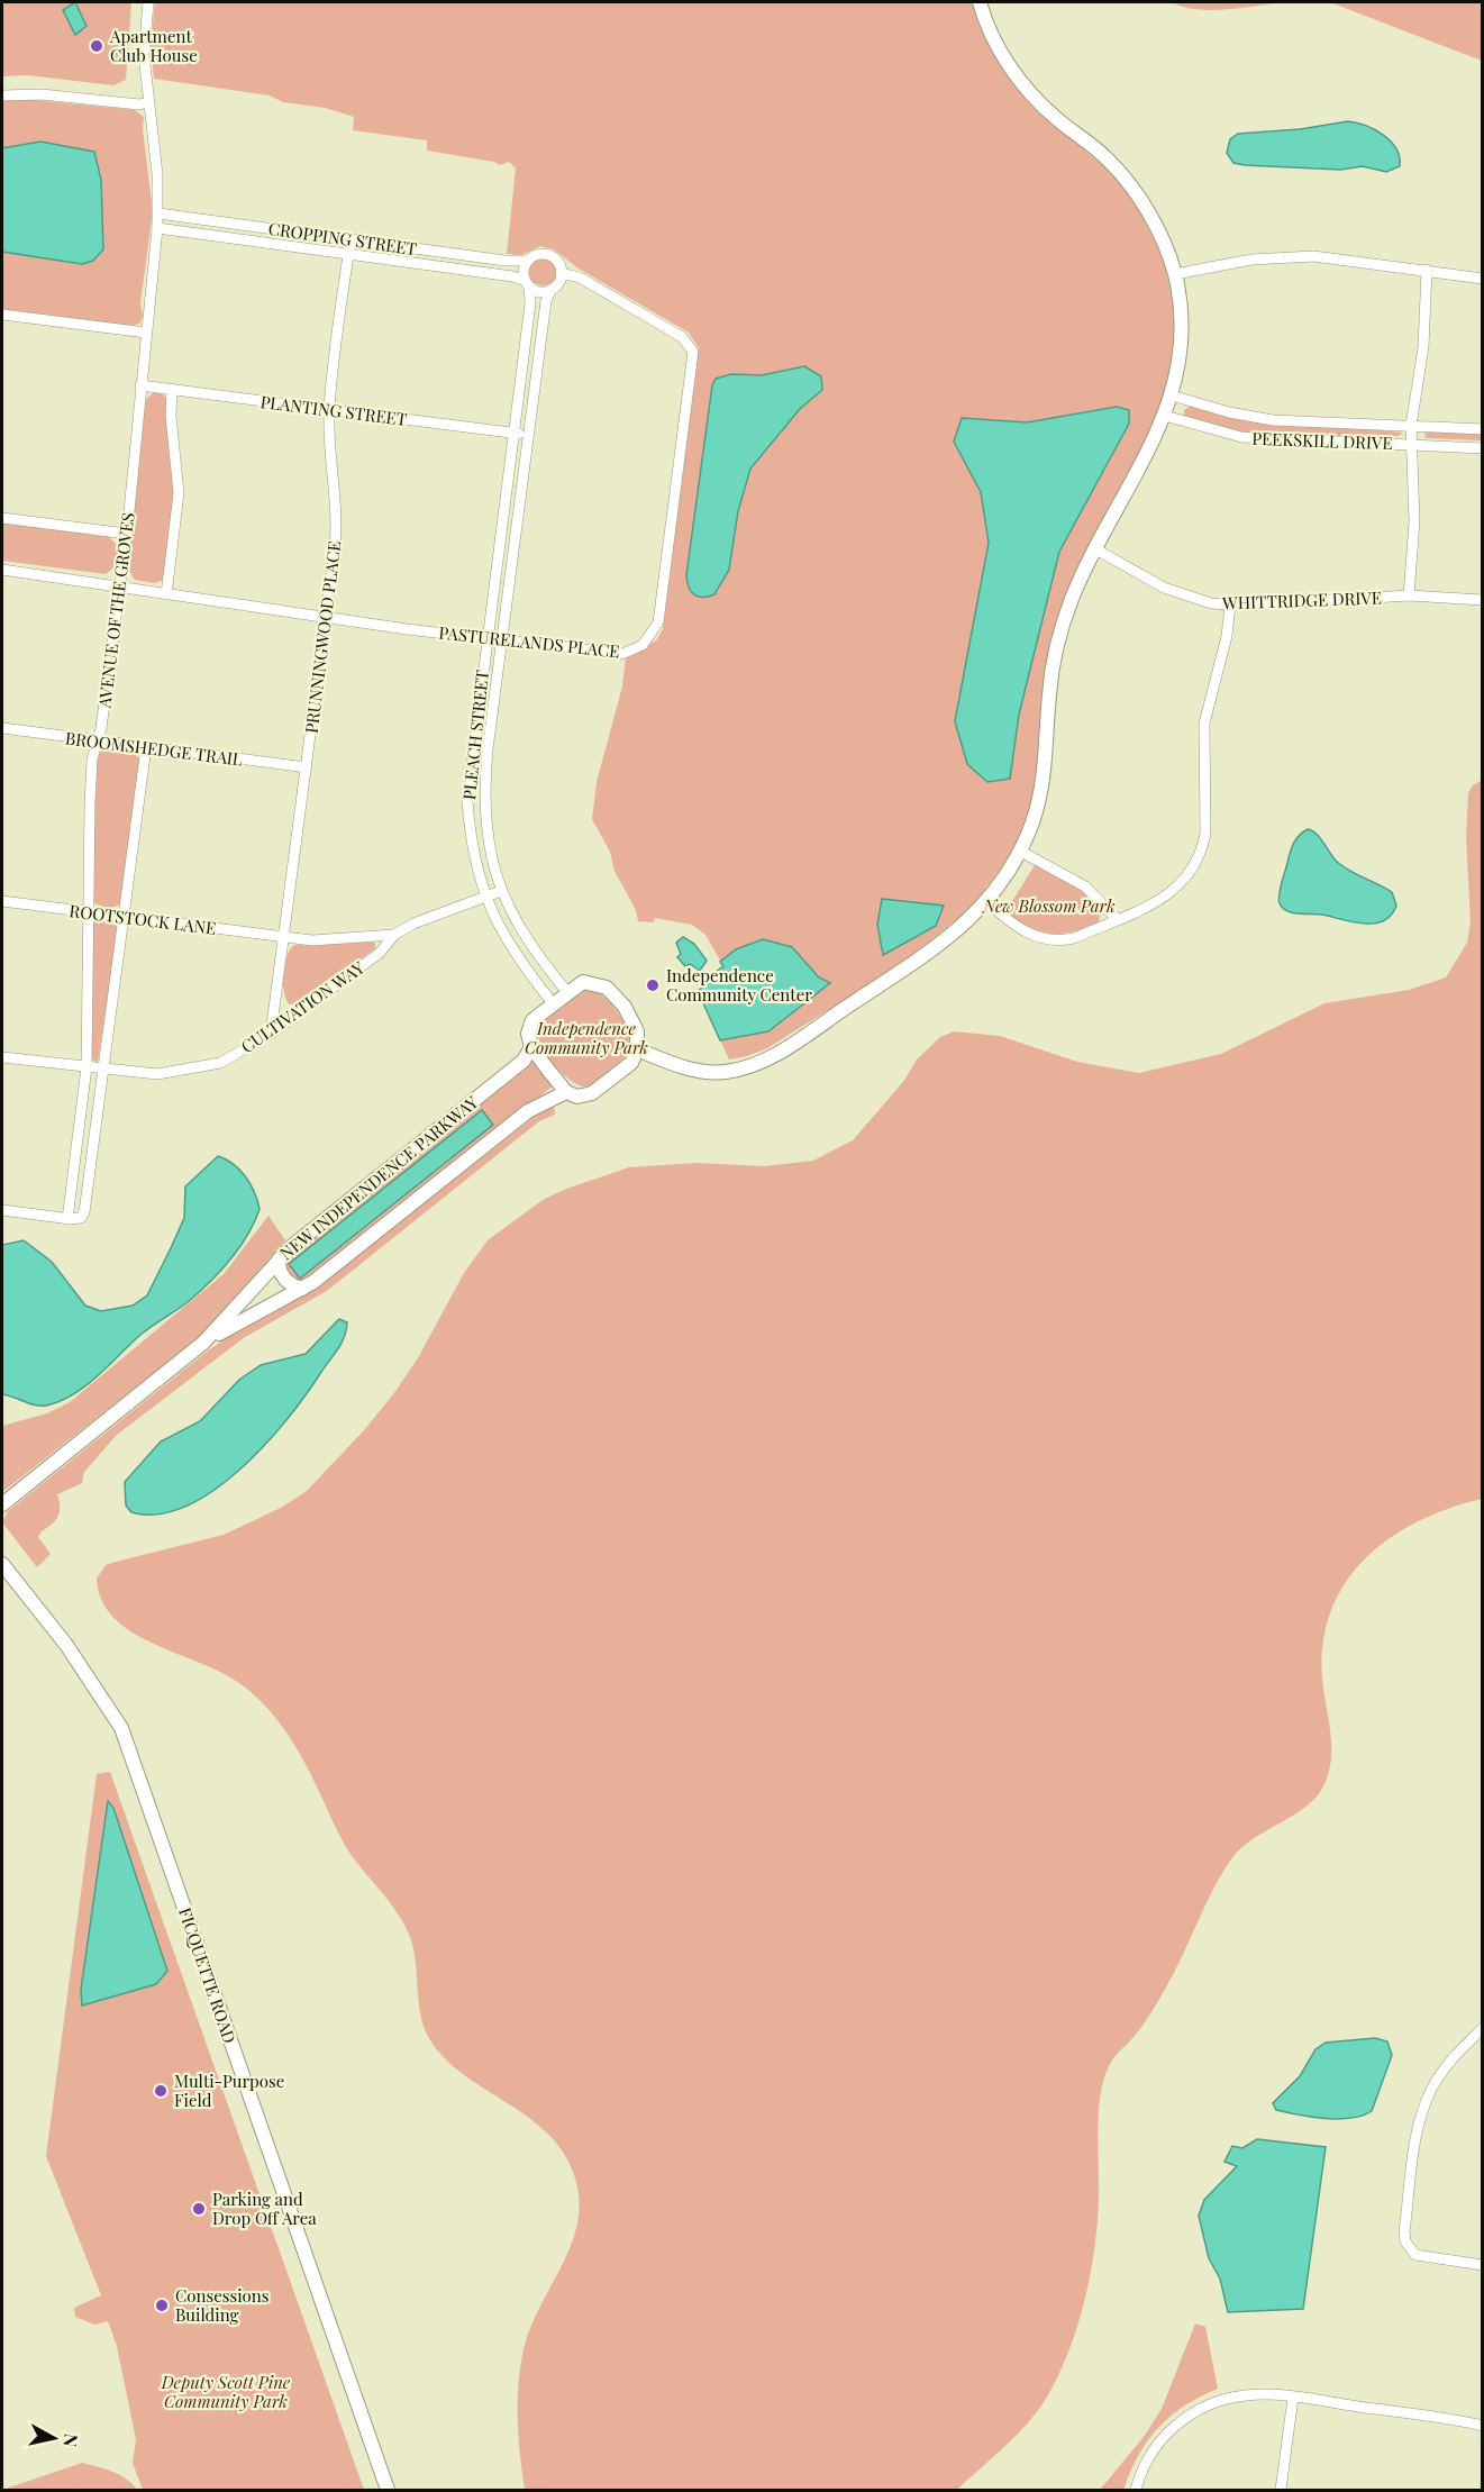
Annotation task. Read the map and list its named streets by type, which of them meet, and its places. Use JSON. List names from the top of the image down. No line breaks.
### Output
{"streets":{"street":["CROPPING STREET","PLANTING STREET","PEEKSKILL DRIVE","WHITTRIDGE DRIVE","AVENUE OF THE GROVES","PRUNNINGWOOD PLACE","PASTURELANDS PLACE","PLEACH STREET","BROOMSHEDGE TRAIL","ROOTSTOCK LANE","CULTIVATION WAY","NEW INDEPENDENCE PARKWAY","FICQUETTE ROAD"]},"crossings":[["CROPPING STREET","AVENUE OF THE GROVES"],["CROPPING STREET","PRUNNINGWOOD PLACE"],["CROPPING STREET","PASTURELANDS PLACE"],["CROPPING STREET","PLEACH STREET"],["PLANTING STREET","AVENUE OF THE GROVES"],["PLANTING STREET","PRUNNINGWOOD PLACE"],["PLANTING STREET","PLEACH STREET"],["AVENUE OF THE GROVES","PASTURELANDS PLACE"],["AVENUE OF THE GROVES","BROOMSHEDGE TRAIL"],["AVENUE OF THE GROVES","ROOTSTOCK LANE"],["AVENUE OF THE GROVES","CULTIVATION WAY"],["PRUNNINGWOOD PLACE","PASTURELANDS PLACE"],["PRUNNINGWOOD PLACE","BROOMSHEDGE TRAIL"],["PRUNNINGWOOD PLACE","ROOTSTOCK LANE"],["PRUNNINGWOOD PLACE","CULTIVATION WAY"],["PASTURELANDS PLACE","PLEACH STREET"],["PLEACH STREET","CULTIVATION WAY"],["PLEACH STREET","NEW INDEPENDENCE PARKWAY"],["ROOTSTOCK LANE","CULTIVATION WAY"]],"parks":["New Blossom Park","Independence Community Park","Deputy Scott Pine Community Park"],"places":["Apartment Club House","Independence Community Center","Multi-Purpose Field","Parking and Drop Off Area","Consessions Building"],"north":"right"}
